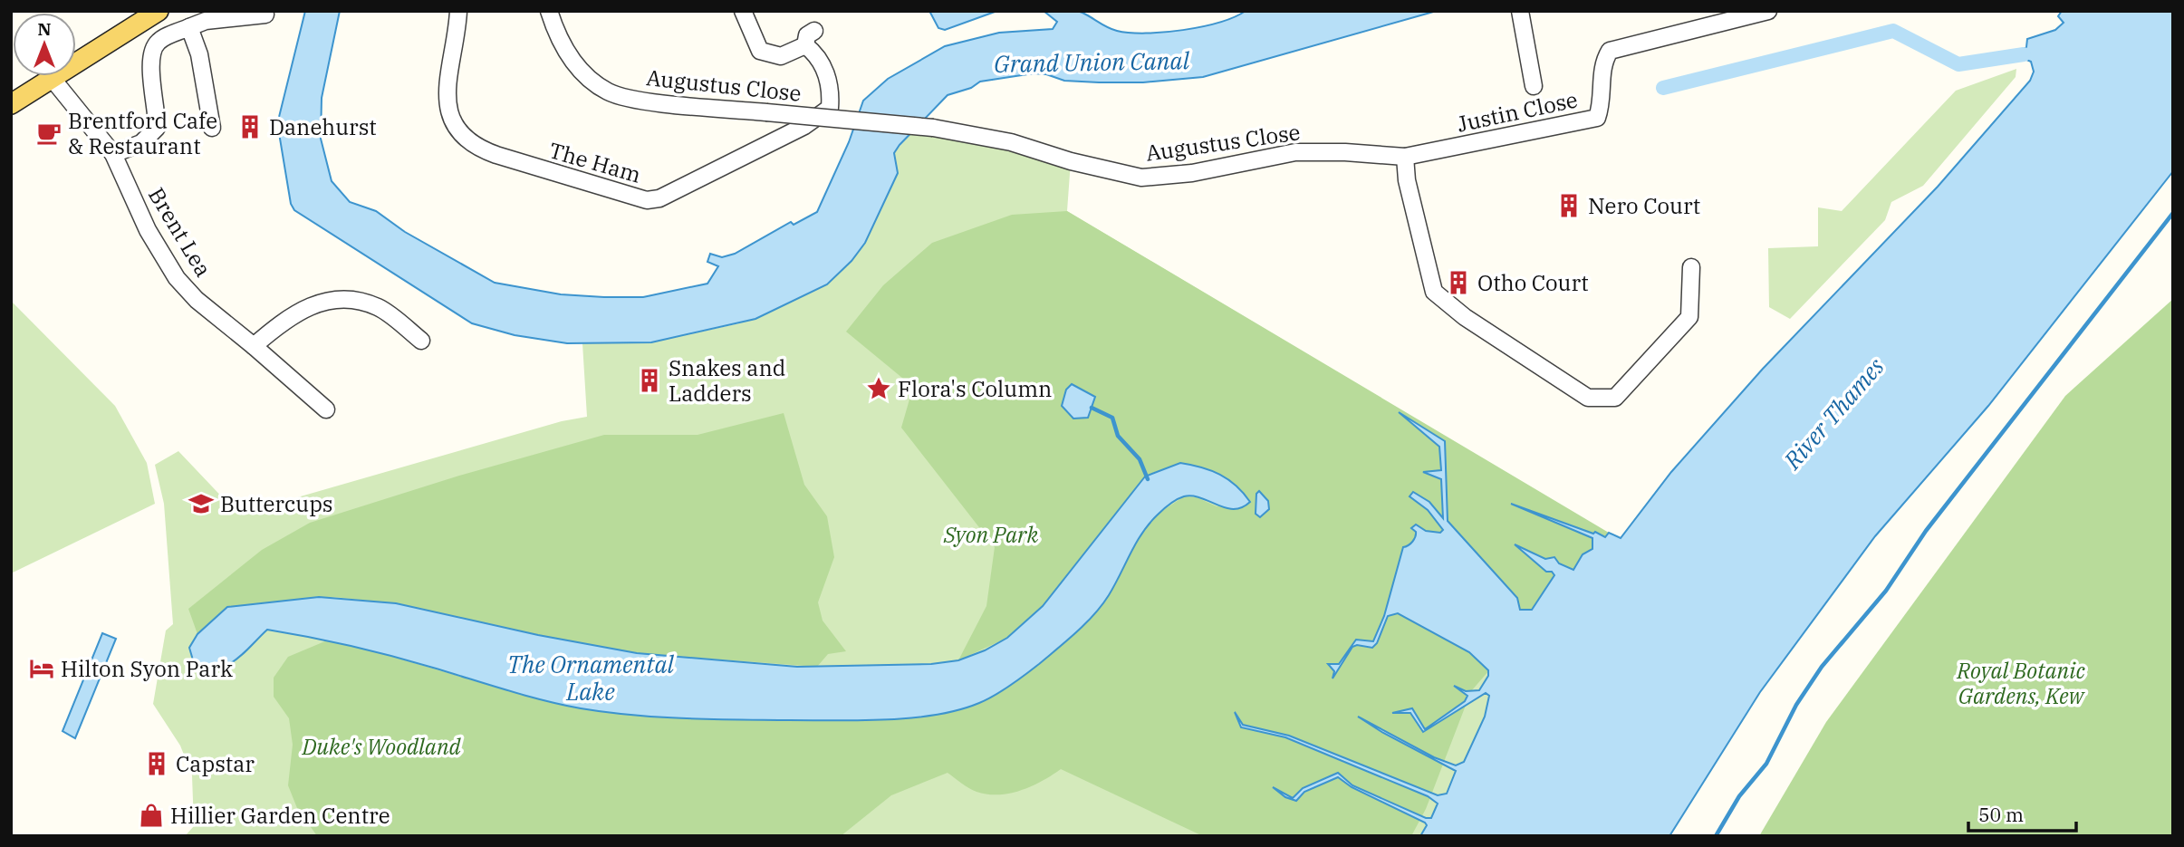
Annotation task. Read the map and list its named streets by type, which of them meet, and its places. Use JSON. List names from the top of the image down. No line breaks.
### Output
{"streets":{"street":["Augustus Close","Justin Close","The Ham","Brent Lea"]},"crossings":[["Augustus Close","Justin Close"]],"water":["Grand Union Canal","River Thames","The Ornamental Lake"],"parks":["Syon Park","Royal Botanic Gardens, Kew","Duke's Woodland"],"places":{"building":["Danehurst","Nero Court","Otho Court","Snakes and Ladders","Capstar"],"cafe":["Brentford Cafe & Restaurant"],"place":["Flora's Column"],"school or university":["Buttercups"],"hotel":["Hilton Syon Park"],"shop":["Hillier Garden Centre"]},"scale_bar":"50 m","north":"top"}
